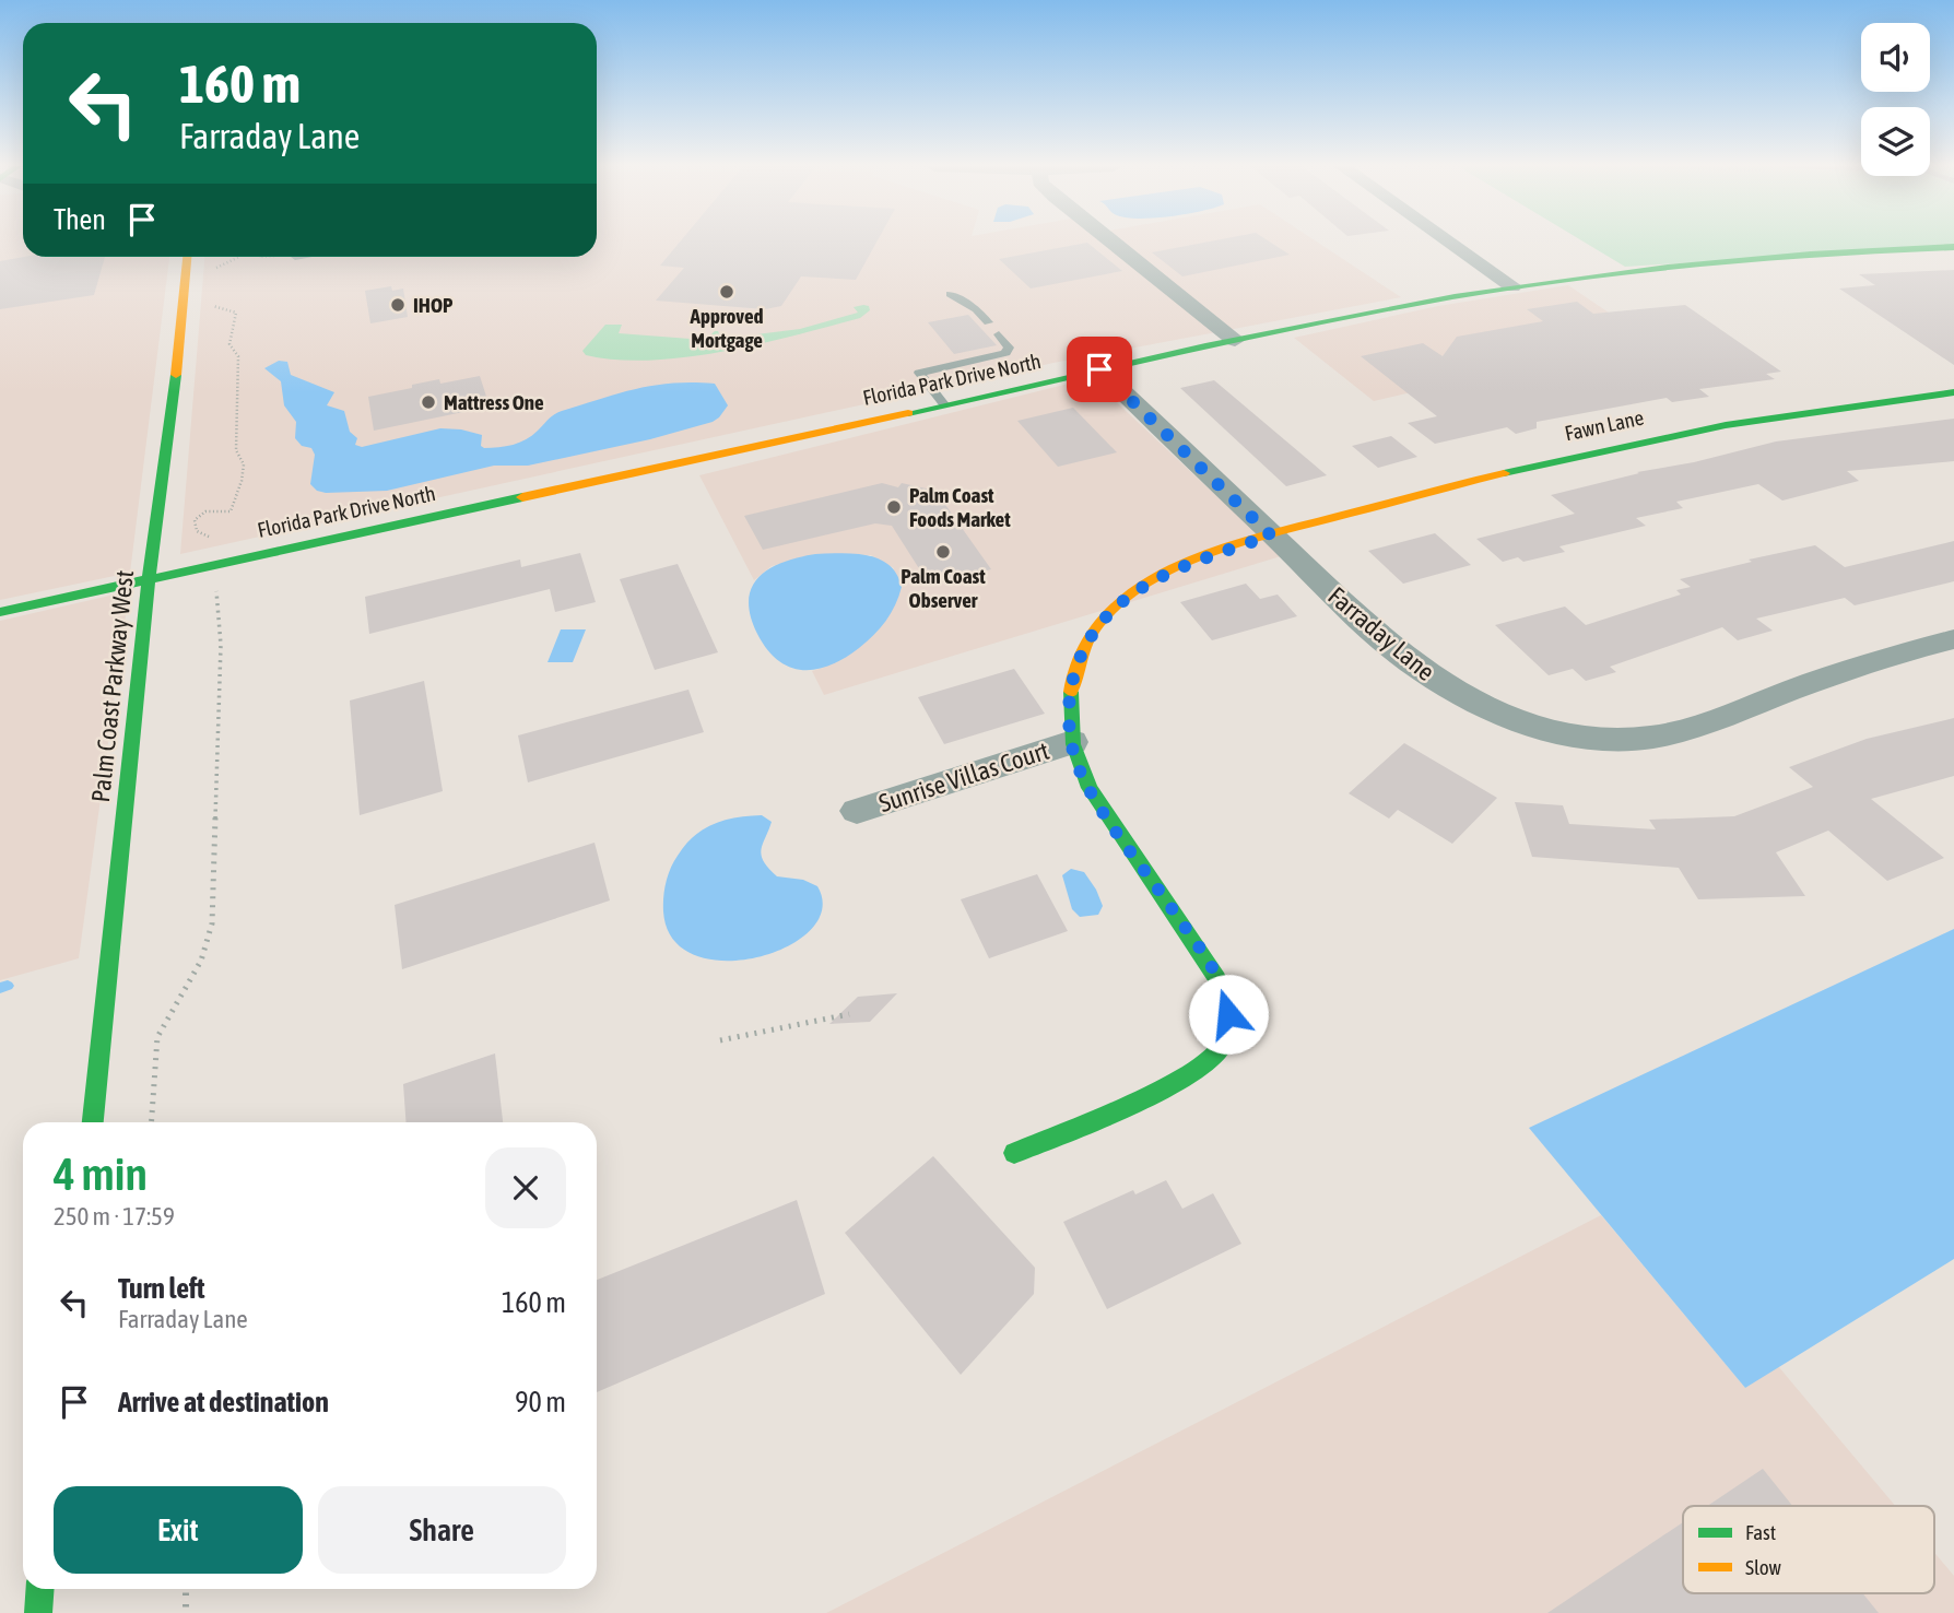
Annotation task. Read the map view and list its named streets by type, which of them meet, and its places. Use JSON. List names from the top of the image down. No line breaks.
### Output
{"streets":{"street":["Florida Park Drive North","Fawn Lane","Farraday Lane","Palm Coast Parkway West","Sunrise Villas Court"]},"crossings":[["Florida Park Drive North","Farraday Lane"],["Florida Park Drive North","Palm Coast Parkway West"],["Fawn Lane","Farraday Lane"],["Fawn Lane","Sunrise Villas Court"]],"places":["Approved Mortgage","IHOP","Mattress One","Palm Coast Foods Market","Palm Coast Observer"],"legend":["Fast","Slow"],"page":{"turn":["160 m","Farraday Lane"],"then":"Then","heading":["4 min","250 m · 17:59"],"list":[{"name":"Turn left","note":"Farraday Lane","value":"160 m"},{"name":"Arrive at destination","value":"90 m"}],"buttons":["Exit","Share"]}}
